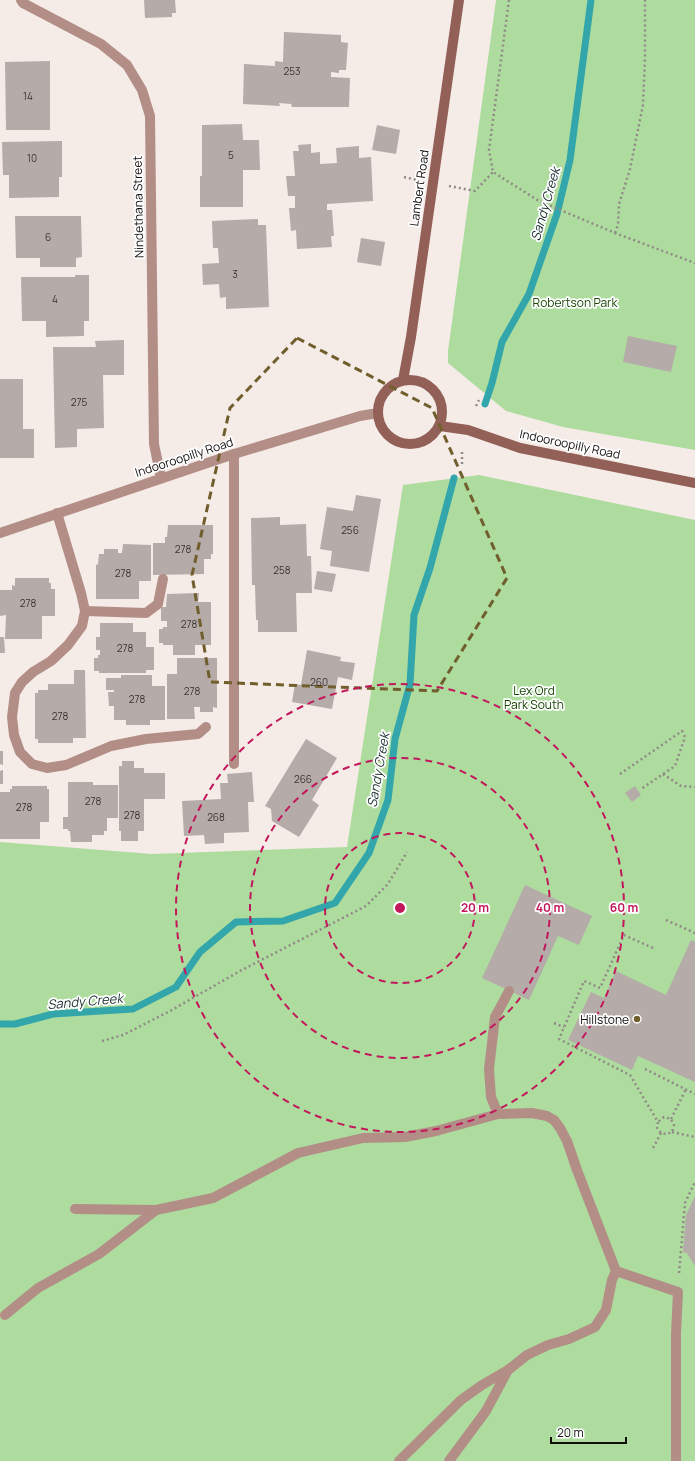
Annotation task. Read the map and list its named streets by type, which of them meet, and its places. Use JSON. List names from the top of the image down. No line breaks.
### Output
{"streets":{"main road":["Lambert Road","Indooroopilly Road"],"street":["Nindethana Street"]},"crossings":[["Lambert Road","Indooroopilly Road"],["Nindethana Street","Indooroopilly Road"]],"water":["Sandy Creek"],"parks":["Robertson Park","Lex Ord Park South"],"places":["Hillstone"],"house_numbers":["253","14","5","10","6","3","4","275","256","278","258","278","278","278","278","260","278","278","278","266","278","278","278","268"],"scale_bar":"20 m","rings":["20 m","40 m","60 m"]}
